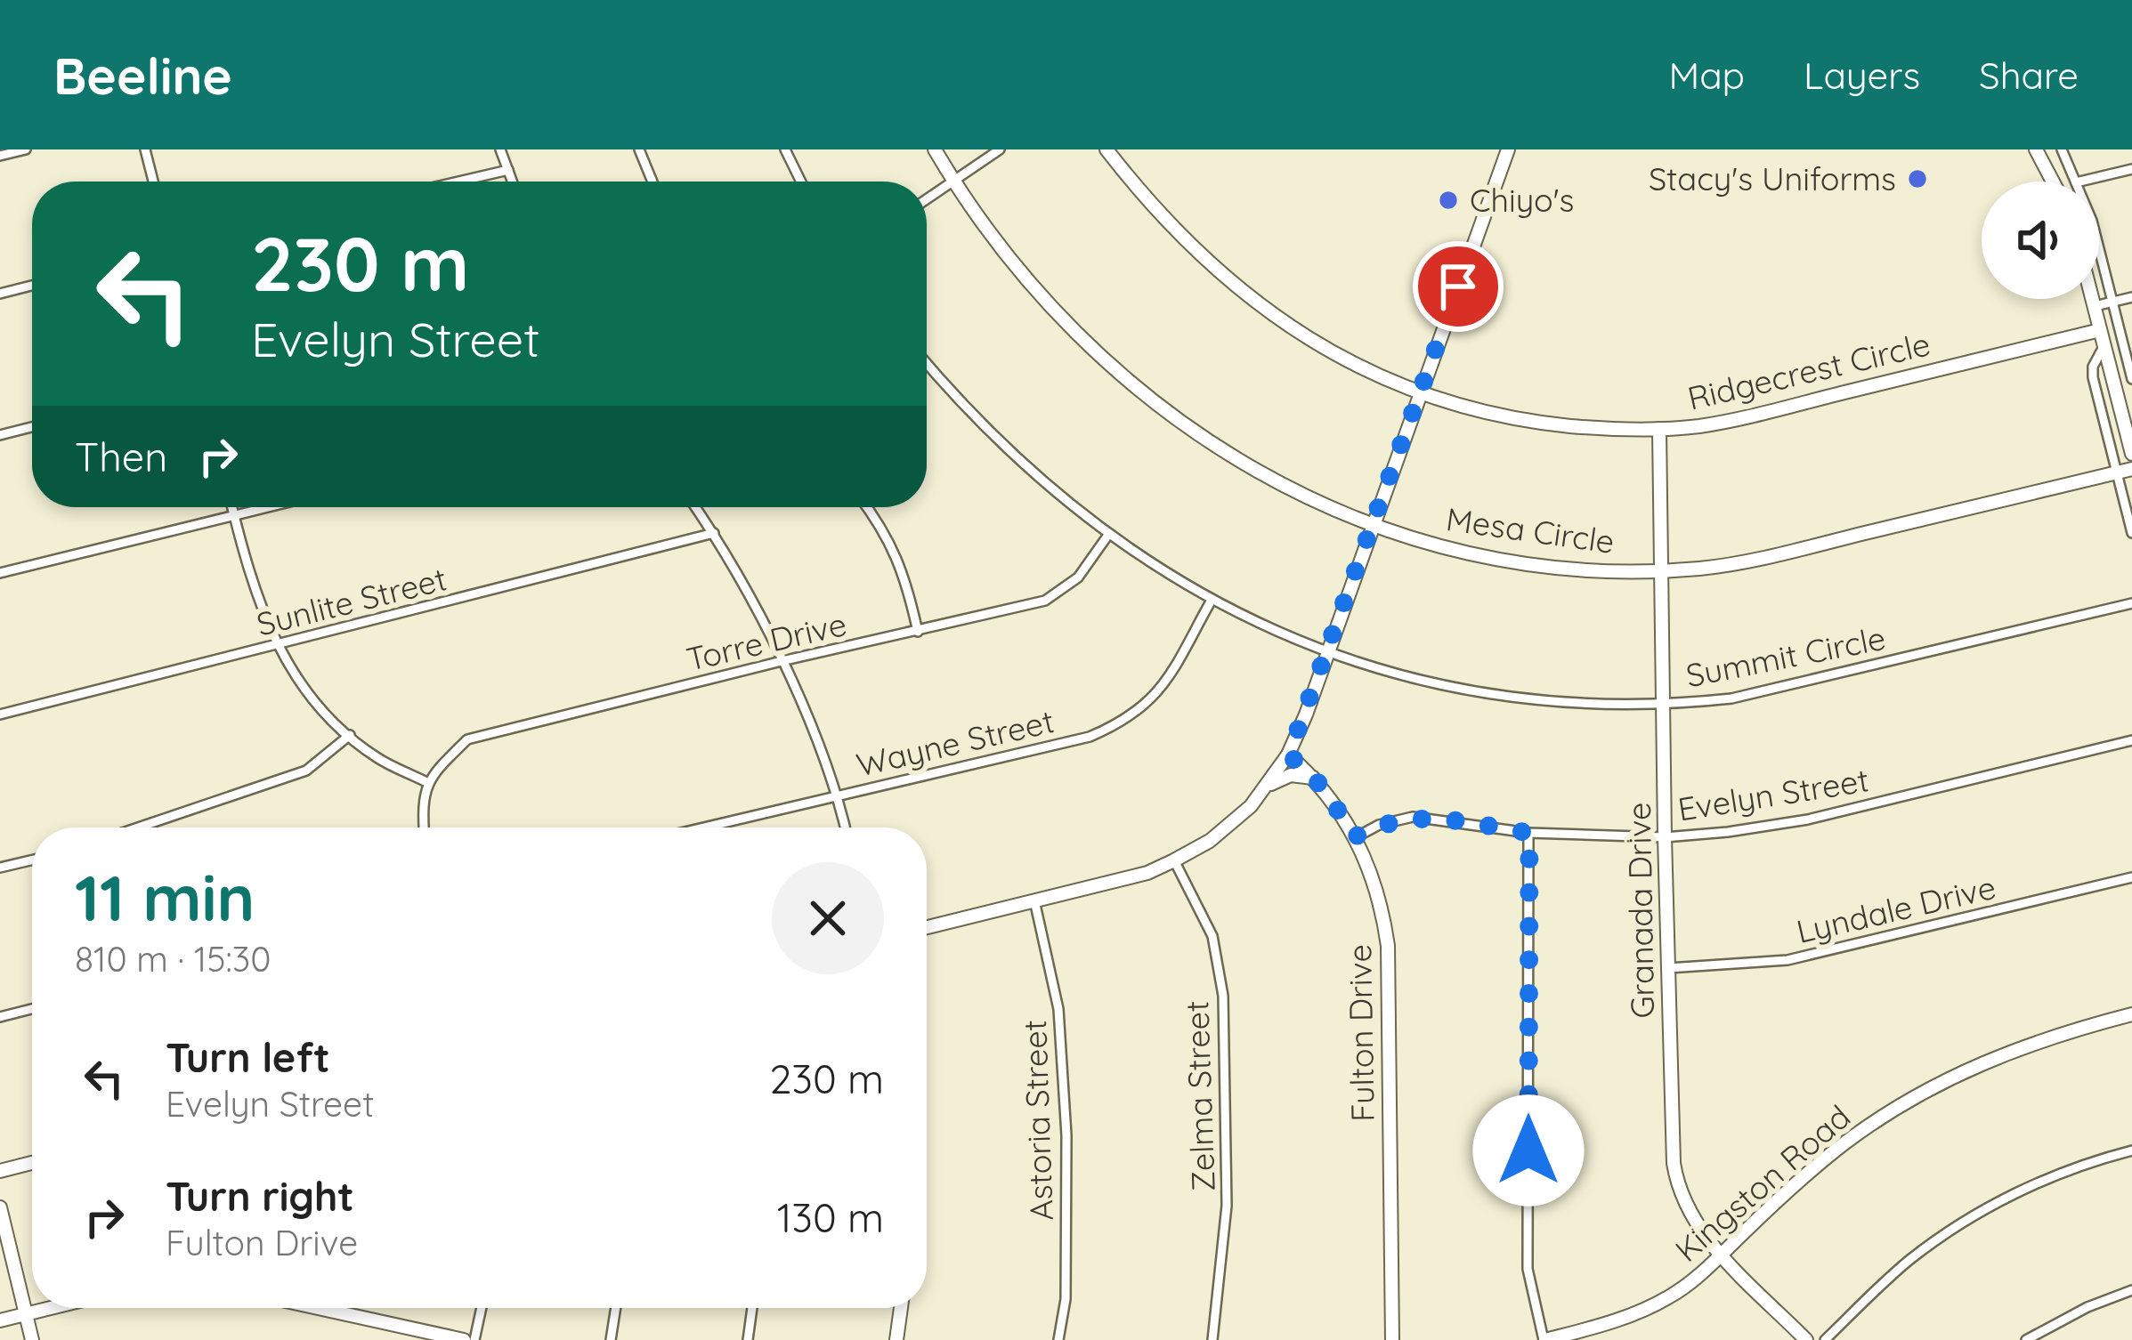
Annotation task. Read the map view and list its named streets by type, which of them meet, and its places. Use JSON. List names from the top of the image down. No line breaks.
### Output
{"streets":{"street":["Ridgecrest Circle","Mesa Circle","Sunlite Street","Torre Drive","Summit Circle","Wayne Street","Evelyn Street","Lyndale Drive","Granada Drive","Fulton Drive","Zelma Street","Astoria Street","Kingston Road"]},"crossings":[["Ridgecrest Circle","Granada Drive"],["Mesa Circle","Granada Drive"],["Torre Drive","Summit Circle"],["Summit Circle","Wayne Street"],["Summit Circle","Granada Drive"],["Evelyn Street","Granada Drive"],["Evelyn Street","Fulton Drive"],["Lyndale Drive","Granada Drive"],["Granada Drive","Kingston Road"]],"places":["Stacy's Uniforms","Chiyo's"],"page":{"header":"Beeline","nav":["Map","Layers","Share"],"turn":["230 m","Evelyn Street"],"then":"Then","heading":["11 min","810 m · 15:30"],"list":[{"name":"Turn left","note":"Evelyn Street","value":"230 m"},{"name":"Turn right","note":"Fulton Drive","value":"130 m"}]}}
